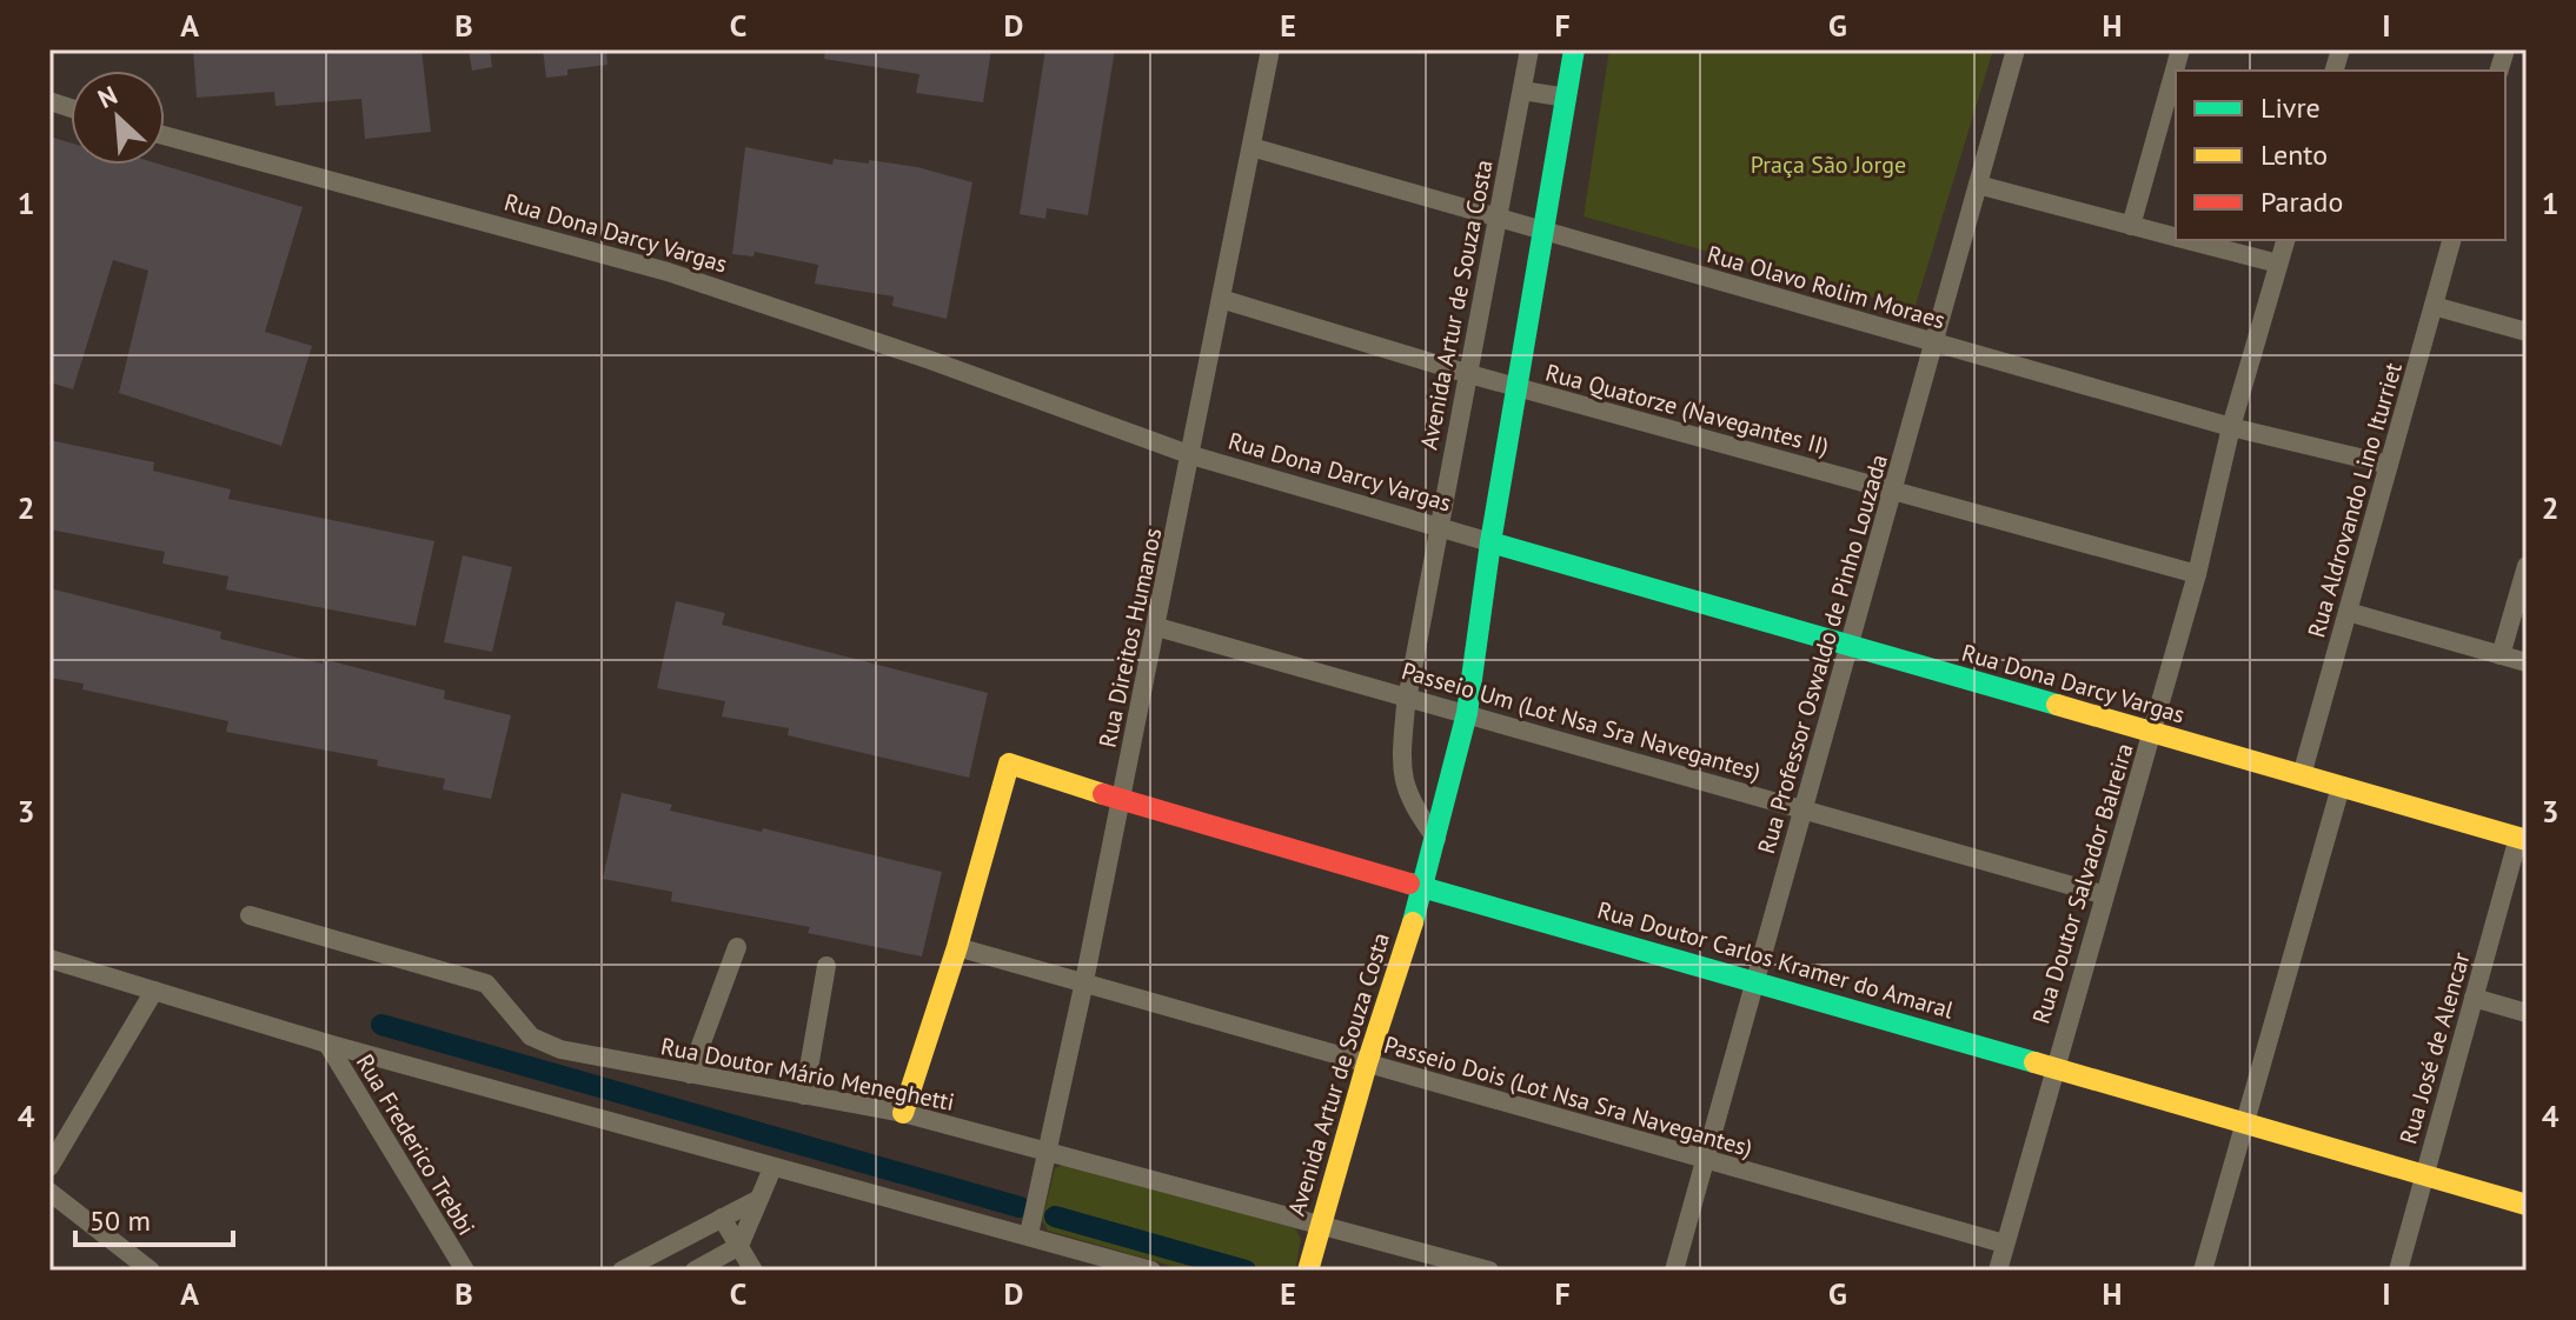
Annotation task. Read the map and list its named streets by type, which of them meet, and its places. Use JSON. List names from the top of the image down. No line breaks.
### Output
{"streets":{"street":["Rua Dona Darcy Vargas","Rua Olavo Rolim Moraes","Avenida Artur de Souza Costa","Rua Quatorze (Navegantes II)","Rua Aldrovando Lino Iturriet","Rua Direitos Humanos","Rua Professor Oswaldo de Pinho Louzada","Passeio Um (Lot Nsa Sra Navegantes)","Rua Doutor Salvador Balreira","Rua Doutor Carlos Kramer do Amaral","Rua José de Alencar","Rua Doutor Mário Meneghetti","Passeio Dois (Lot Nsa Sra Navegantes)","Rua Frederico Trebbi"]},"crossings":[["Rua Dona Darcy Vargas","Avenida Artur de Souza Costa"],["Rua Dona Darcy Vargas","Rua Aldrovando Lino Iturriet"],["Rua Dona Darcy Vargas","Rua Direitos Humanos"],["Rua Dona Darcy Vargas","Rua Professor Oswaldo de Pinho Louzada"],["Rua Dona Darcy Vargas","Rua Doutor Salvador Balreira"],["Rua Dona Darcy Vargas","Rua José de Alencar"],["Rua Olavo Rolim Moraes","Avenida Artur de Souza Costa"],["Rua Olavo Rolim Moraes","Rua Aldrovando Lino Iturriet"],["Rua Olavo Rolim Moraes","Rua Direitos Humanos"],["Rua Olavo Rolim Moraes","Rua Professor Oswaldo de Pinho Louzada"],["Rua Olavo Rolim Moraes","Rua Doutor Salvador Balreira"],["Avenida Artur de Souza Costa","Rua Quatorze (Navegantes II)"],["Avenida Artur de Souza Costa","Passeio Um (Lot Nsa Sra Navegantes)"],["Avenida Artur de Souza Costa","Rua Doutor Carlos Kramer do Amaral"],["Avenida Artur de Souza Costa","Rua Doutor Mário Meneghetti"],["Avenida Artur de Souza Costa","Passeio Dois (Lot Nsa Sra Navegantes)"],["Rua Quatorze (Navegantes II)","Rua Direitos Humanos"],["Rua Quatorze (Navegantes II)","Rua Professor Oswaldo de Pinho Louzada"],["Rua Quatorze (Navegantes II)","Rua Doutor Salvador Balreira"],["Rua Direitos Humanos","Passeio Um (Lot Nsa Sra Navegantes)"],["Rua Direitos Humanos","Rua Doutor Carlos Kramer do Amaral"],["Rua Direitos Humanos","Rua Doutor Mário Meneghetti"],["Rua Direitos Humanos","Passeio Dois (Lot Nsa Sra Navegantes)"],["Rua Professor Oswaldo de Pinho Louzada","Passeio Um (Lot Nsa Sra Navegantes)"],["Rua Professor Oswaldo de Pinho Louzada","Rua Doutor Carlos Kramer do Amaral"],["Rua Professor Oswaldo de Pinho Louzada","Passeio Dois (Lot Nsa Sra Navegantes)"],["Passeio Um (Lot Nsa Sra Navegantes)","Rua Doutor Salvador Balreira"],["Rua Doutor Salvador Balreira","Rua Doutor Carlos Kramer do Amaral"],["Rua Doutor Salvador Balreira","Passeio Dois (Lot Nsa Sra Navegantes)"],["Rua Doutor Carlos Kramer do Amaral","Rua José de Alencar"],["Rua Doutor Carlos Kramer do Amaral","Passeio Dois (Lot Nsa Sra Navegantes)"]],"parks":["Praça São Jorge"],"legend":["Livre","Lento","Parado"],"scale_bar":"50 m","north":"top left","grid":{"columns":["A","B","C","D","E","F","G","H","I"],"rows":["1","2","3","4"]}}
